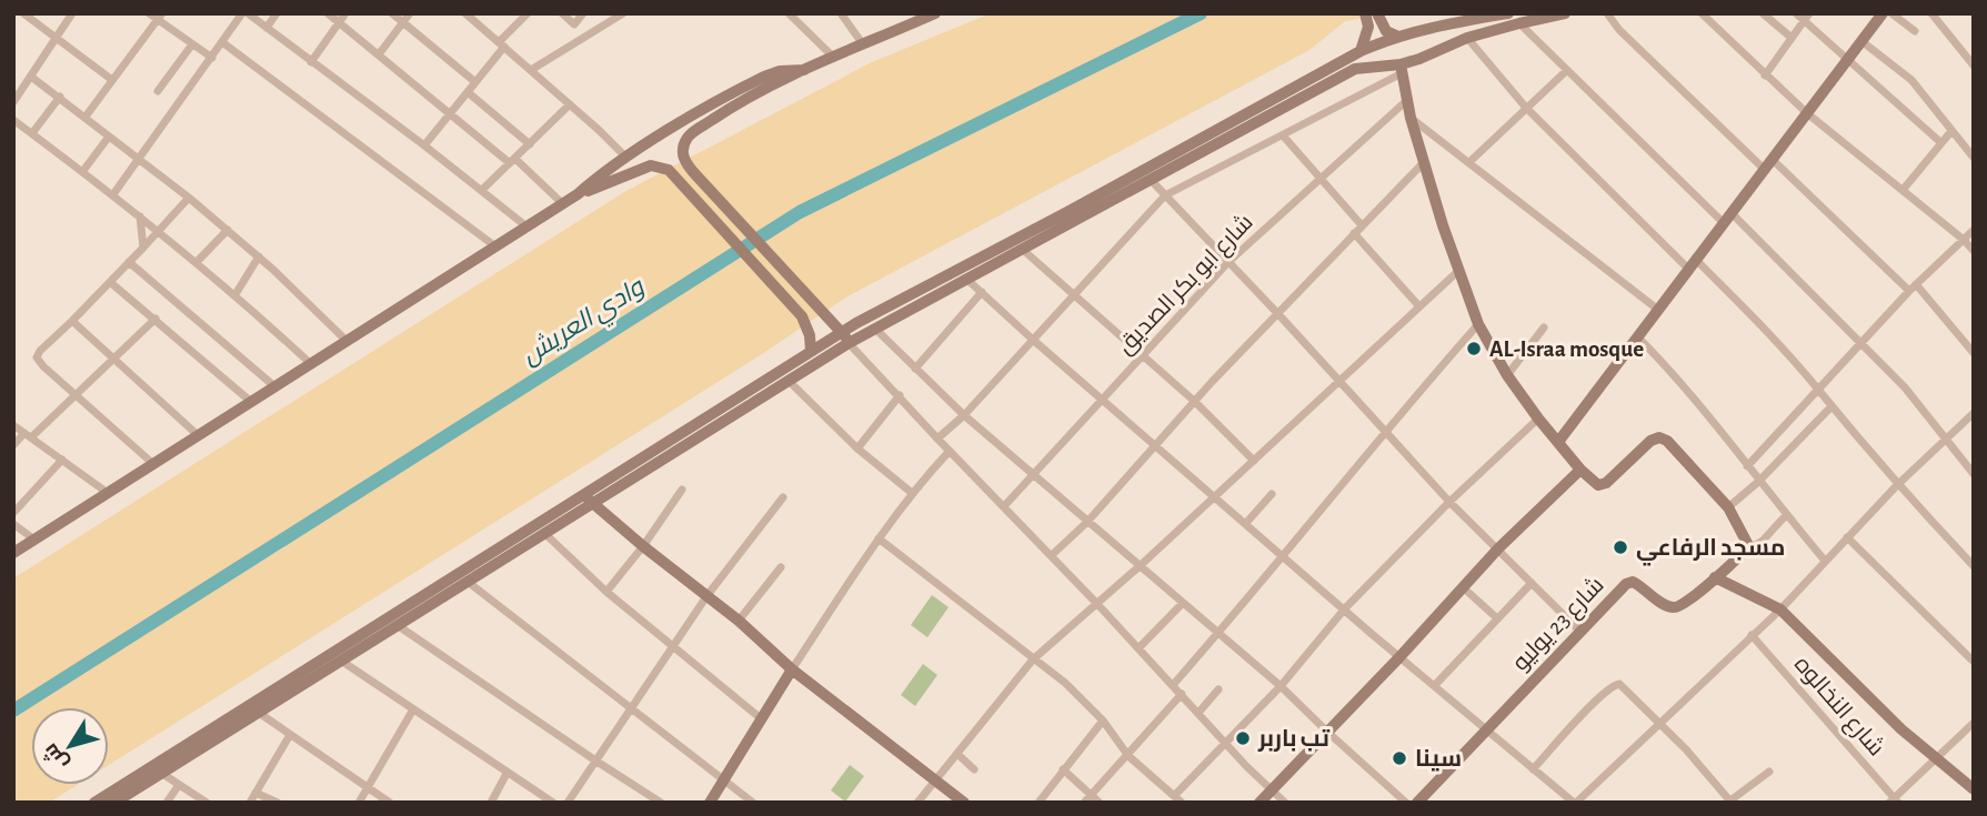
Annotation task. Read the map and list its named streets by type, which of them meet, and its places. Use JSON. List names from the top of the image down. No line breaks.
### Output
{"streets":{"street":["شارع ابو بكر الصديق","شارع 23 يوليو","شارع النخالوه"]},"water":["وادي العريش"],"places":["AL-Israa mosque","مسجد الرفاعي","تب باربر","سينا"],"north":"bottom left"}
